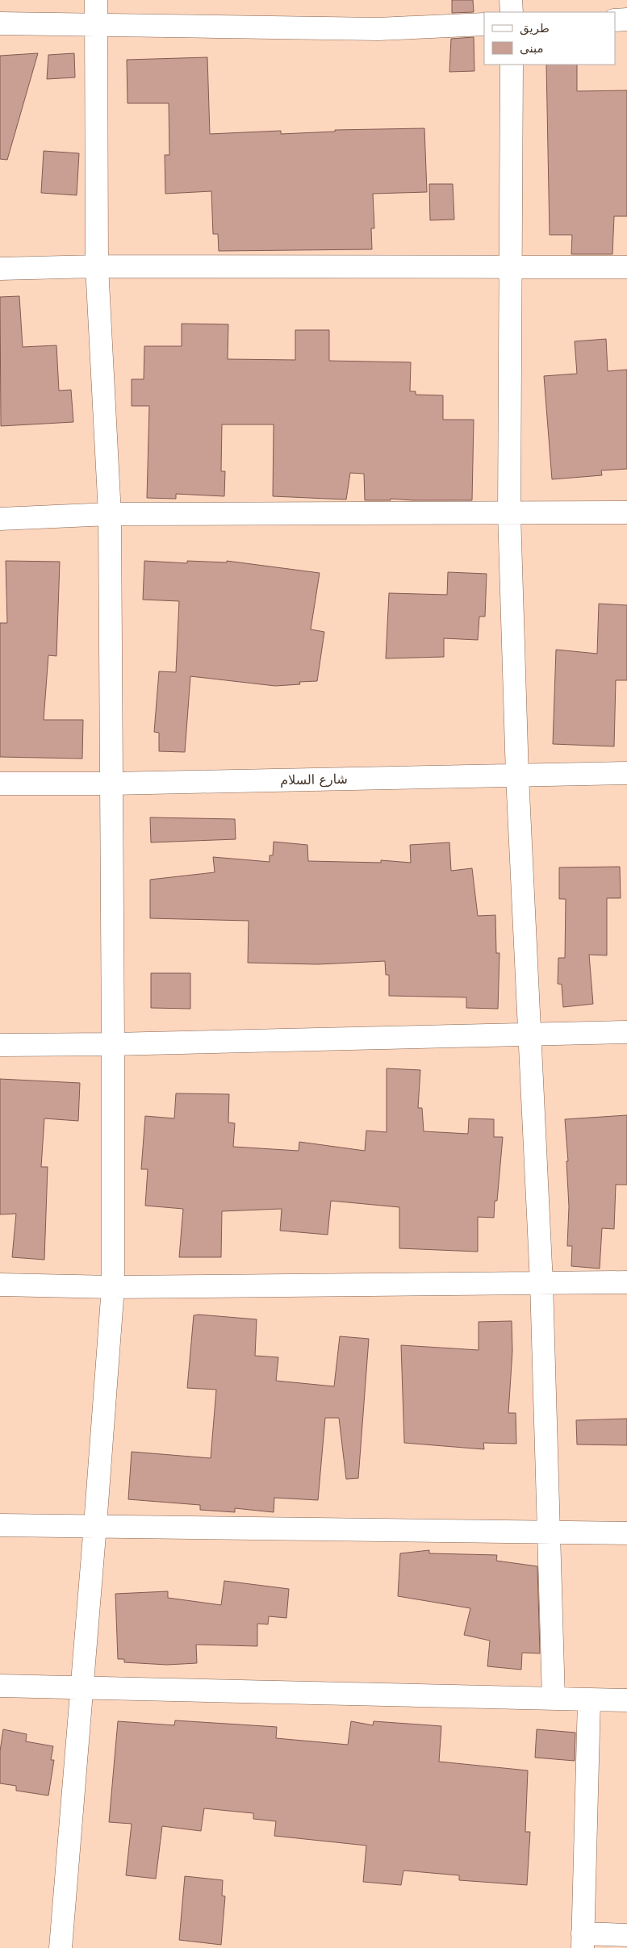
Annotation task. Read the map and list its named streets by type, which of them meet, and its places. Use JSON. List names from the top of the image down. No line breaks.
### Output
{"streets":{"street":["شارع السلام"]},"legend":["طريق","مبنى"]}
